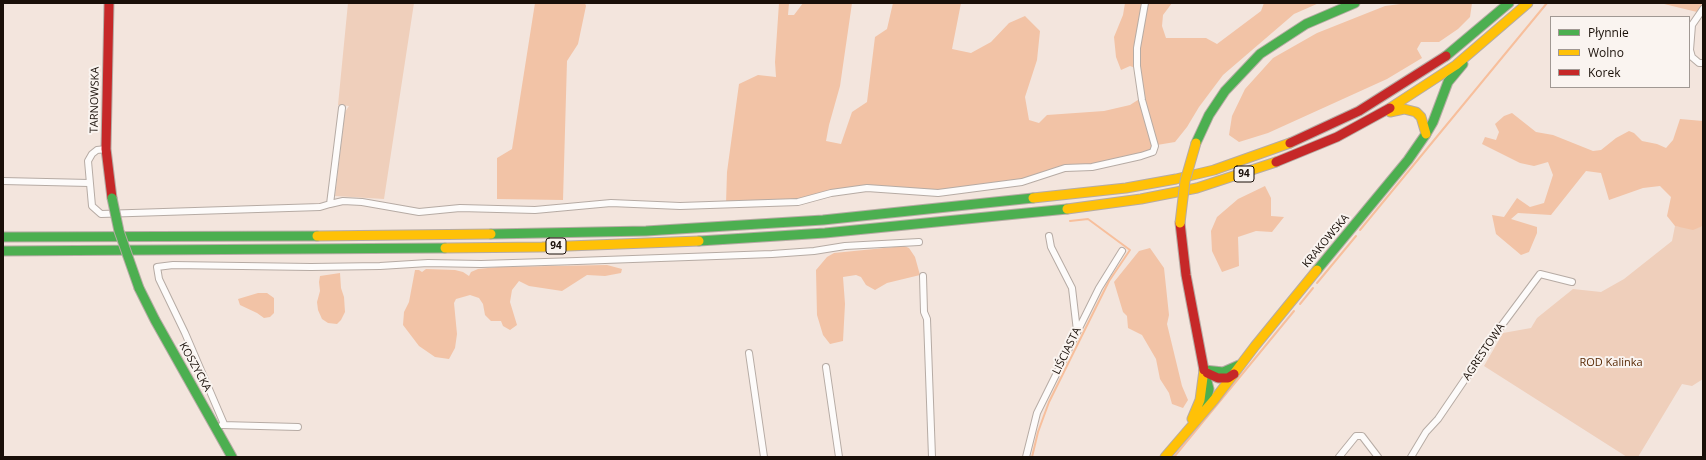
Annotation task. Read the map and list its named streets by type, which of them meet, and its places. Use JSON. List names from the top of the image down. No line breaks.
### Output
{"streets":{"main road":["TARNOWSKA","94","KRAKOWSKA","KOSZYCKA"],"street":["LIŚCIASTA","AGRESTOWA"]},"crossings":[["TARNOWSKA","KOSZYCKA"],["94","KRAKOWSKA"]],"parks":["ROD Kalinka"],"legend":["Płynnie","Wolno","Korek"]}
